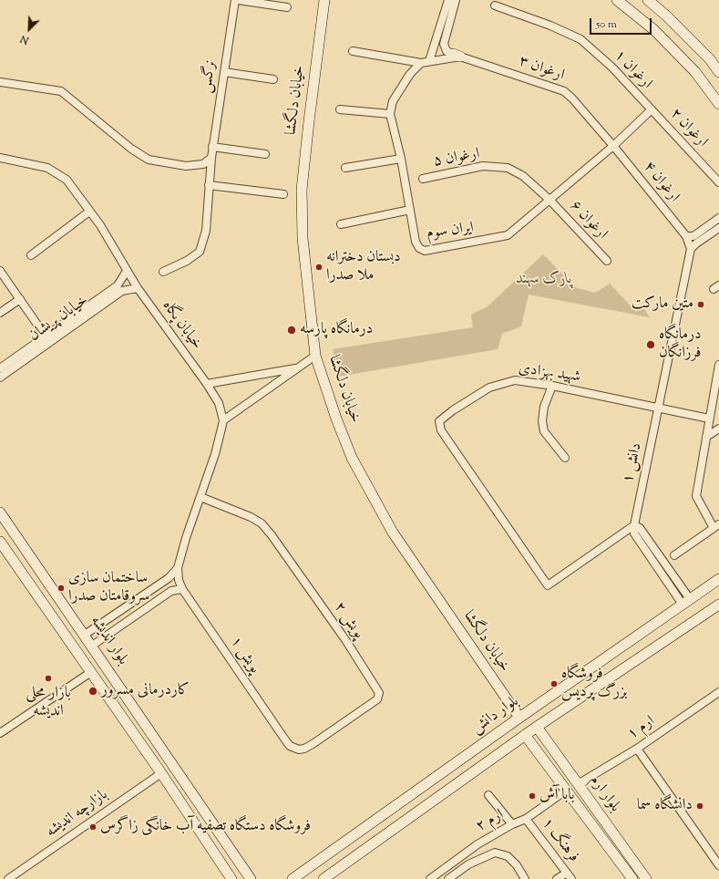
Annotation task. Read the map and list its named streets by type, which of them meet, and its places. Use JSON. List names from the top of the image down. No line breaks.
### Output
{"streets":{"street":["ارغوان ۳","ارغوان ۱","نرگس","خیابان دلگشا","ارغوان ۲","ارغوان ۵","ارغوان ۴","ارغوان ۶","ایران سوم","خیابان پریشان","خیابان پگاه","شهید بهزادی","دانش ۱","پویش ۲","بلوار اندیشه","پویش ۱","بلوار دانش","ارم ۱","بلوار ارم","بازارچه اندیشه","ارم ۲","فرهنگ ۱"]},"crossings":[["ارغوان ۳","ارغوان ۴"],["ارغوان ۳","ایران سوم"],["ارغوان ۱","ارغوان ۲"],["ارغوان ۱","ایران سوم"],["خیابان دلگشا","بلوار دانش"],["ارغوان ۲","ایران سوم"],["ارغوان ۵","ارغوان ۶"],["ارغوان ۵","ایران سوم"],["ارغوان ۴","ایران سوم"],["ارغوان ۴","دانش ۱"],["ارغوان ۶","ایران سوم"],["خیابان پریشان","خیابان پگاه"],["خیابان پگاه","پویش ۲"],["خیابان پگاه","پویش ۱"],["شهید بهزادی","دانش ۱"],["پویش ۲","پویش ۱"],["بلوار اندیشه","بازارچه اندیشه"],["بلوار دانش","بلوار ارم"],["ارم ۱","بلوار ارم"],["بلوار ارم","ارم ۲"],["ارم ۲","فرهنگ ۱"]],"parks":["پارک سهند"],"places":["دبستان دخترانه ملا صدرا","متین مارکت","درمانگاه پارسه","درمانگاه فرزانگان","ساختمان سازی سروقامتان صدرا","بازار محلی اندیشه","فروشگاه بزرگ پردیس","کاردرمانی مسرور","بابا آش","دانشگاه سما","فروشگاه دستگاه تصفیه آب خانگی زاگرس"],"scale_bar":"50 m","north":"bottom left"}
